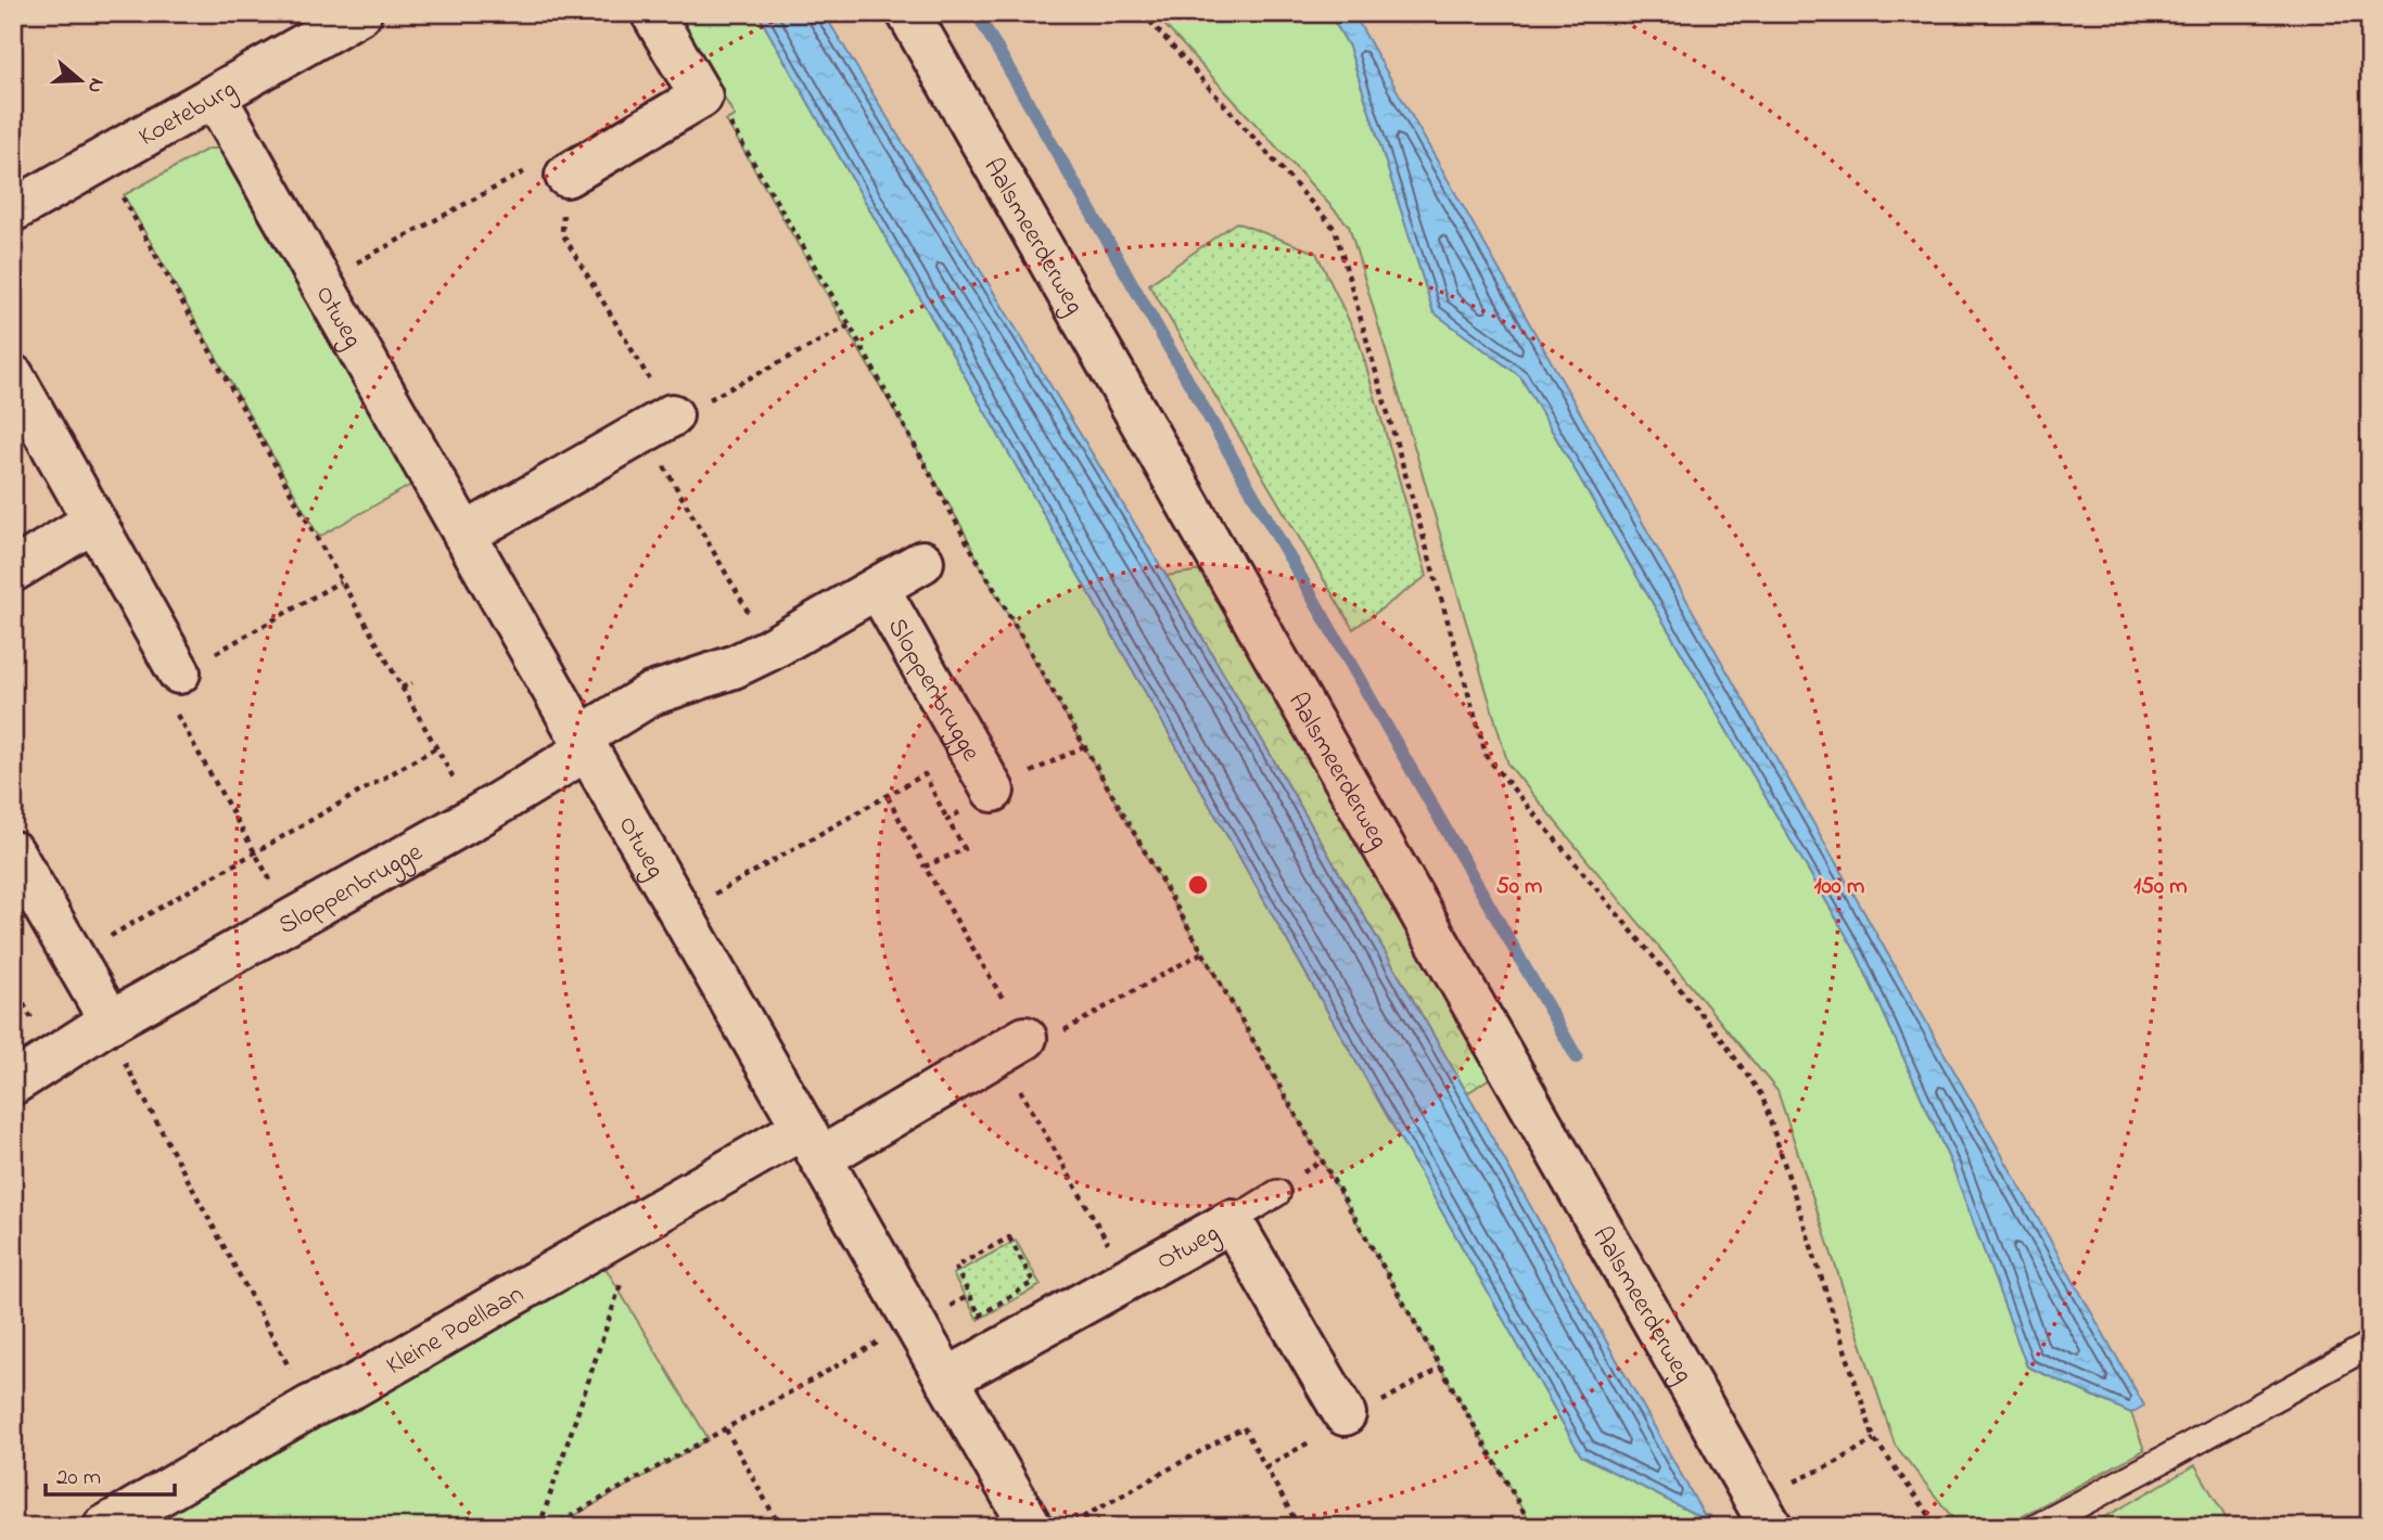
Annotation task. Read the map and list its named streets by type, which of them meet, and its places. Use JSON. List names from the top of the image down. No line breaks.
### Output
{"streets":{"street":["Koeteburg","Aalsmeerderweg","Otweg","Sloppenbrugge","Kleine Poellaan"]},"crossings":[["Koeteburg","Otweg"],["Otweg","Sloppenbrugge"],["Otweg","Kleine Poellaan"]],"scale_bar":"20 m","north":"right","rings":["50 m","100 m","150 m"]}
